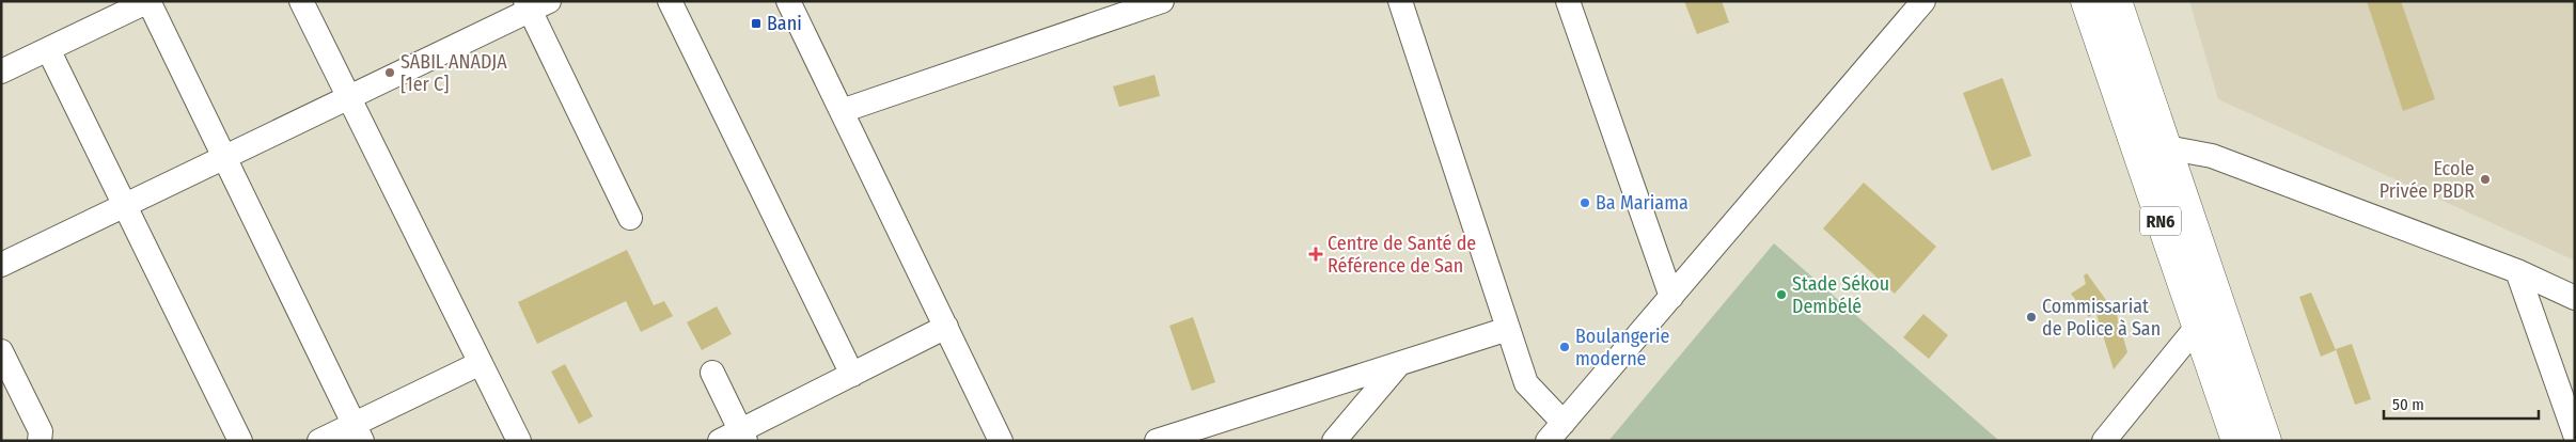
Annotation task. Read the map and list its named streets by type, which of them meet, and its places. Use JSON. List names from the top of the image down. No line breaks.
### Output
{"streets":{"main road":["RN6"]},"places":{"transit":["Bani"],"other":["SABIL ANADJA [1er C]","Ecole Privée PBDR","Ba Mariama","Stade Sékou Dembélé","Commissariat de Police à San","Boulangerie moderne"],"health":["Centre de Santé de Référence de San"]},"scale_bar":"50 m"}
